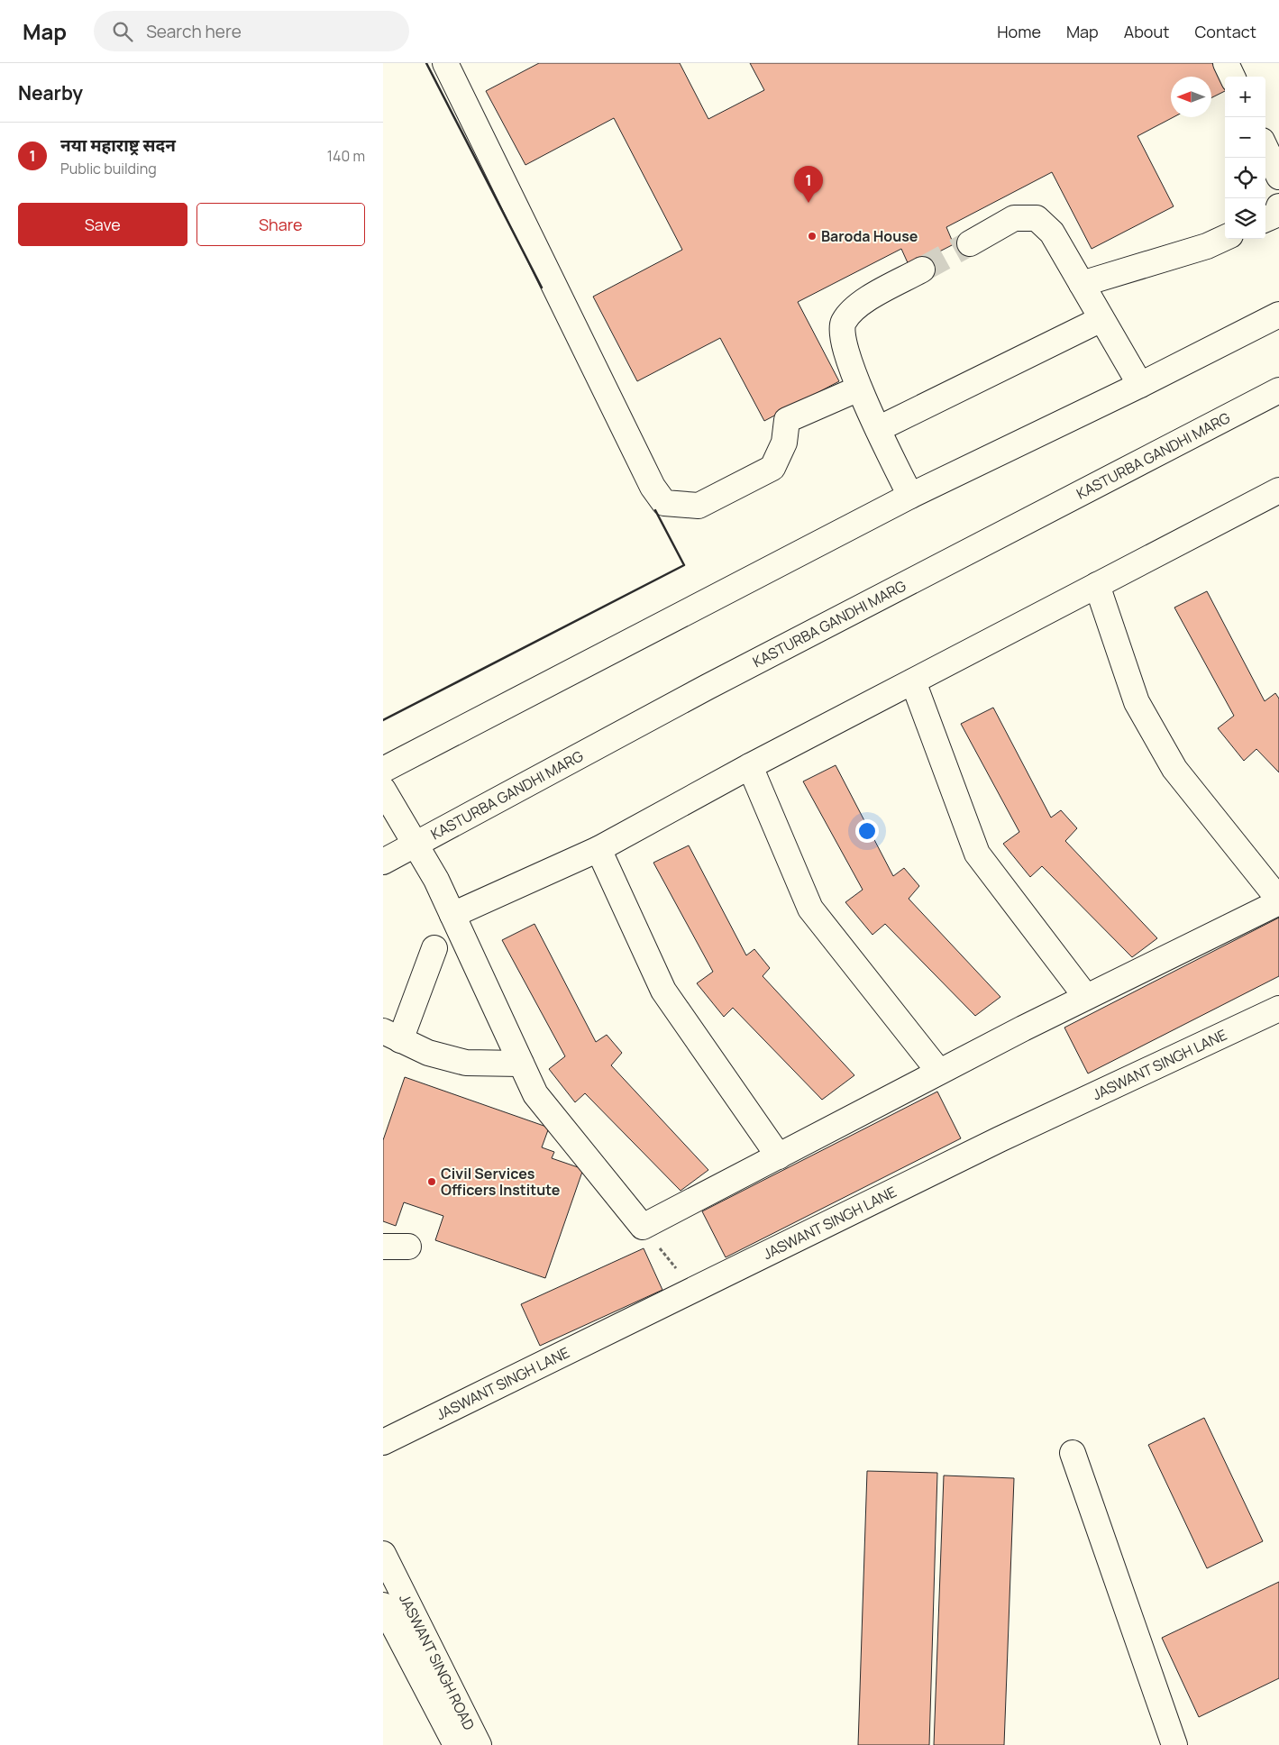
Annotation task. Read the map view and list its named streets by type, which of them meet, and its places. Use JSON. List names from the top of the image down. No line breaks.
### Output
{"streets":{"main road":["KASTURBA GANDHI MARG","JASWANT SINGH LANE","JASWANT SINGH ROAD"]},"places":["Baroda House","Civil Services Officers Institute"],"north":"left","page":{"header":"Map","search":"Search here","nav":["Home","Map","About","Contact"],"heading":"Nearby","map_buttons":["+","−"],"list":[{"mark":"1","name":"नया महाराष्ट्र सदन","note":"Public building","value":"140 m"}],"pins":"1","buttons":["Save","Share"]}}
